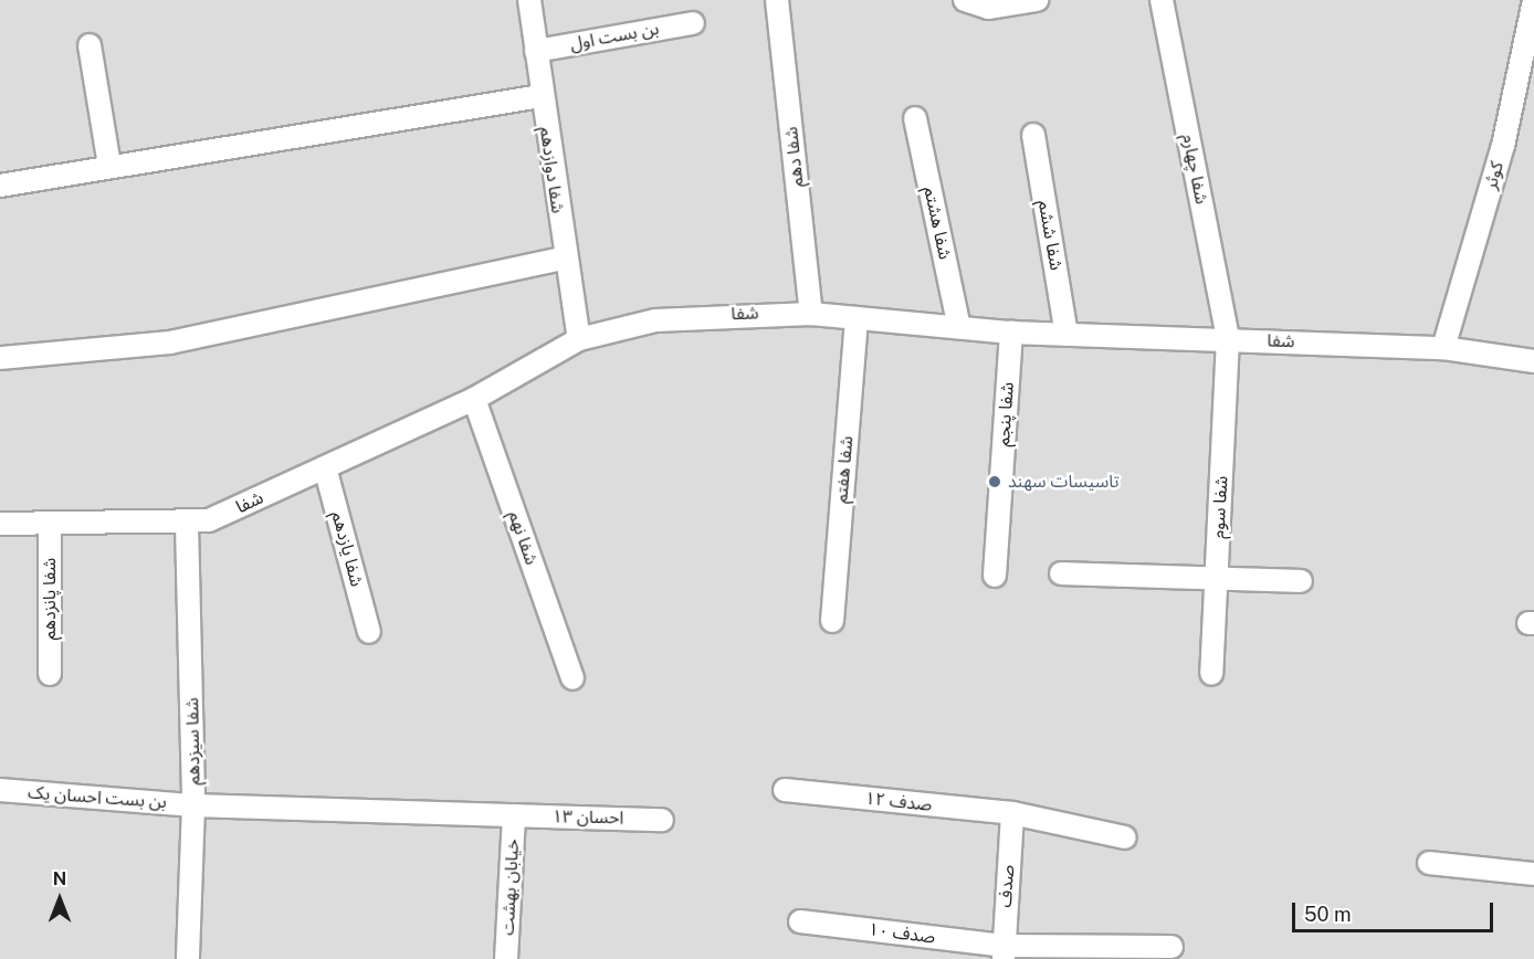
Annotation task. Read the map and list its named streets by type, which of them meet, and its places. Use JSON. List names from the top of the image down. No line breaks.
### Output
{"streets":{"street":["بن بست اول","شفا دهم","شفا چهارم","شفا دوازدهم","کوثر","شفا هشتم","شفا ششم","شفا","شفا پنجم","شفا هفتم","شفا سوم","شفا نهم","شفا یازدهم","شفا پانزدهم","شفا سیزدهم","بن بست احسان یک","صدف ۱۲","احسان ۱۳","صدف","خیابان بهشت","صدف ۱۰"]},"crossings":[["بن بست اول","شفا دوازدهم"],["شفا دهم","شفا"],["شفا چهارم","شفا"],["شفا چهارم","شفا سوم"],["شفا دوازدهم","شفا"],["کوثر","شفا"],["شفا هشتم","شفا"],["شفا ششم","شفا"],["شفا","شفا پنجم"],["شفا","شفا هفتم"],["شفا","شفا سوم"],["شفا","شفا نهم"],["شفا","شفا یازدهم"],["شفا","شفا پانزدهم"],["شفا","شفا سیزدهم"],["شفا سیزدهم","بن بست احسان یک"],["بن بست احسان یک","احسان ۱۳"],["بن بست احسان یک","خیابان بهشت"],["صدف ۱۲","صدف"],["احسان ۱۳","خیابان بهشت"],["صدف","صدف ۱۰"]],"places":["تاسیسات سهند"],"scale_bar":"50 m","north":"top"}
